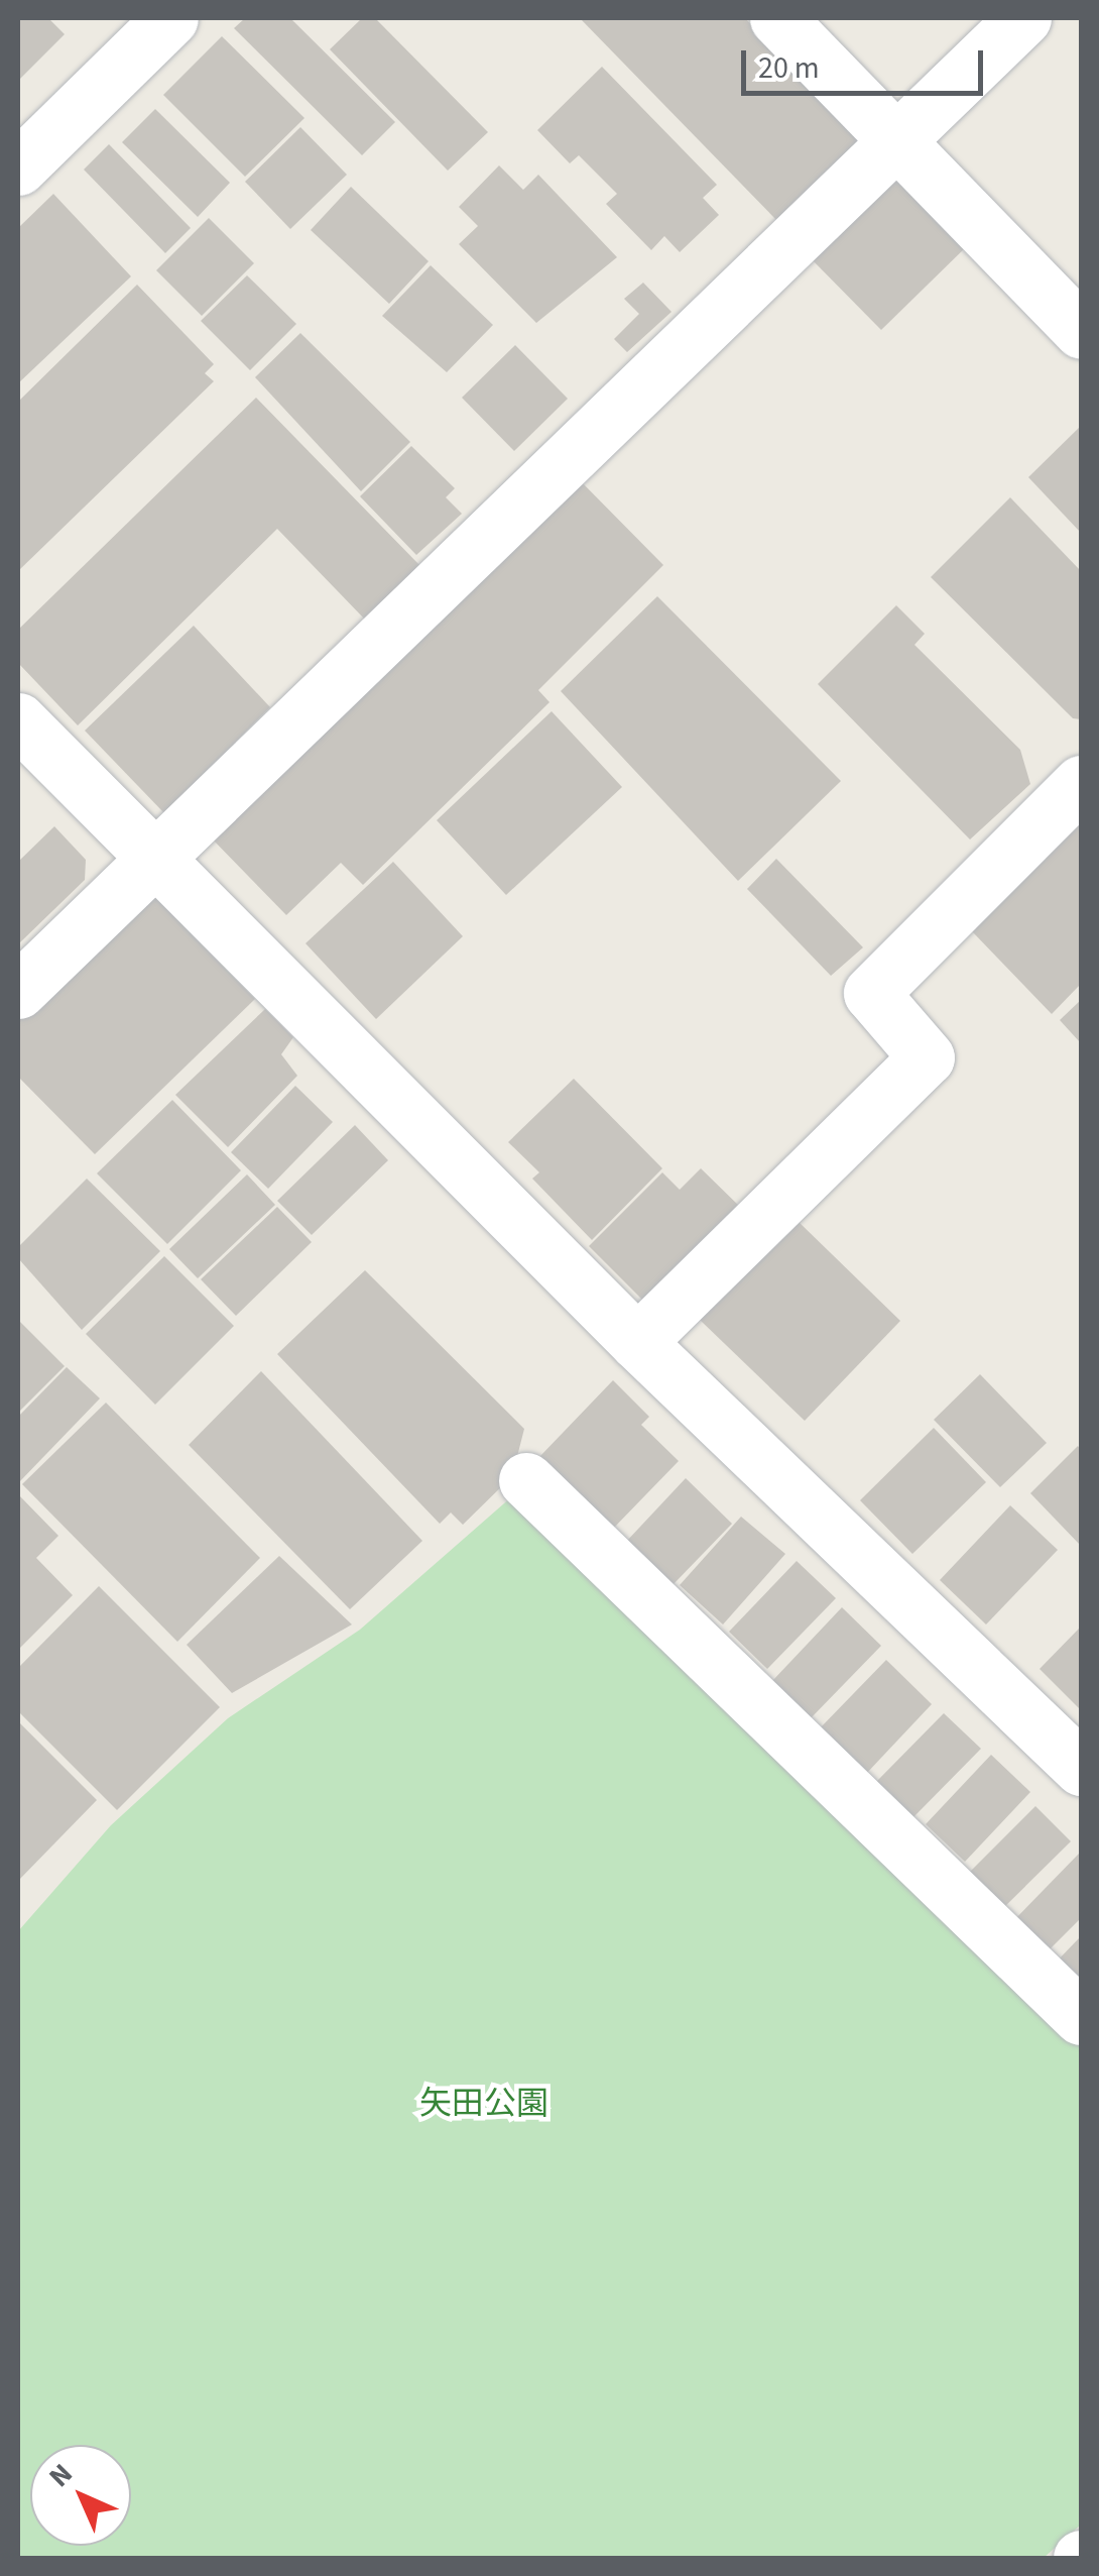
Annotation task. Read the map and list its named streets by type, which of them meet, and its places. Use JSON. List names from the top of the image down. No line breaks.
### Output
{"parks":["矢田公園"],"scale_bar":"20 m","north":"top left"}
